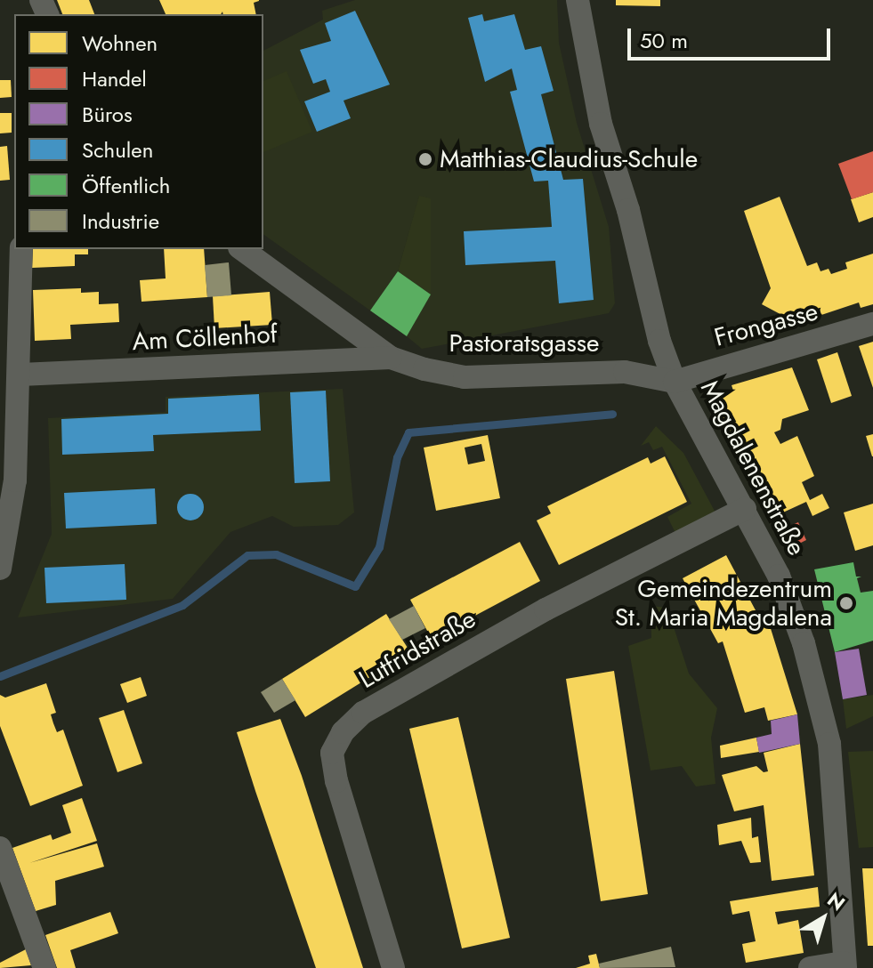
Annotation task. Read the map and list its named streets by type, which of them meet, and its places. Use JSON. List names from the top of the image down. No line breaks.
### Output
{"streets":{"street":["Frongasse","Am Cöllenhof","Pastoratsgasse","Magdalenenstraße","Lutfridstraße"]},"crossings":[["Frongasse","Pastoratsgasse"],["Frongasse","Magdalenenstraße"],["Am Cöllenhof","Pastoratsgasse"],["Pastoratsgasse","Magdalenenstraße"],["Magdalenenstraße","Lutfridstraße"]],"places":["Matthias-Claudius-Schule","Gemeindezentrum St. Maria Magdalena"],"legend":["Wohnen","Handel","Büros","Schulen","Öffentlich","Industrie"],"scale_bar":"50 m","north":"top right"}
